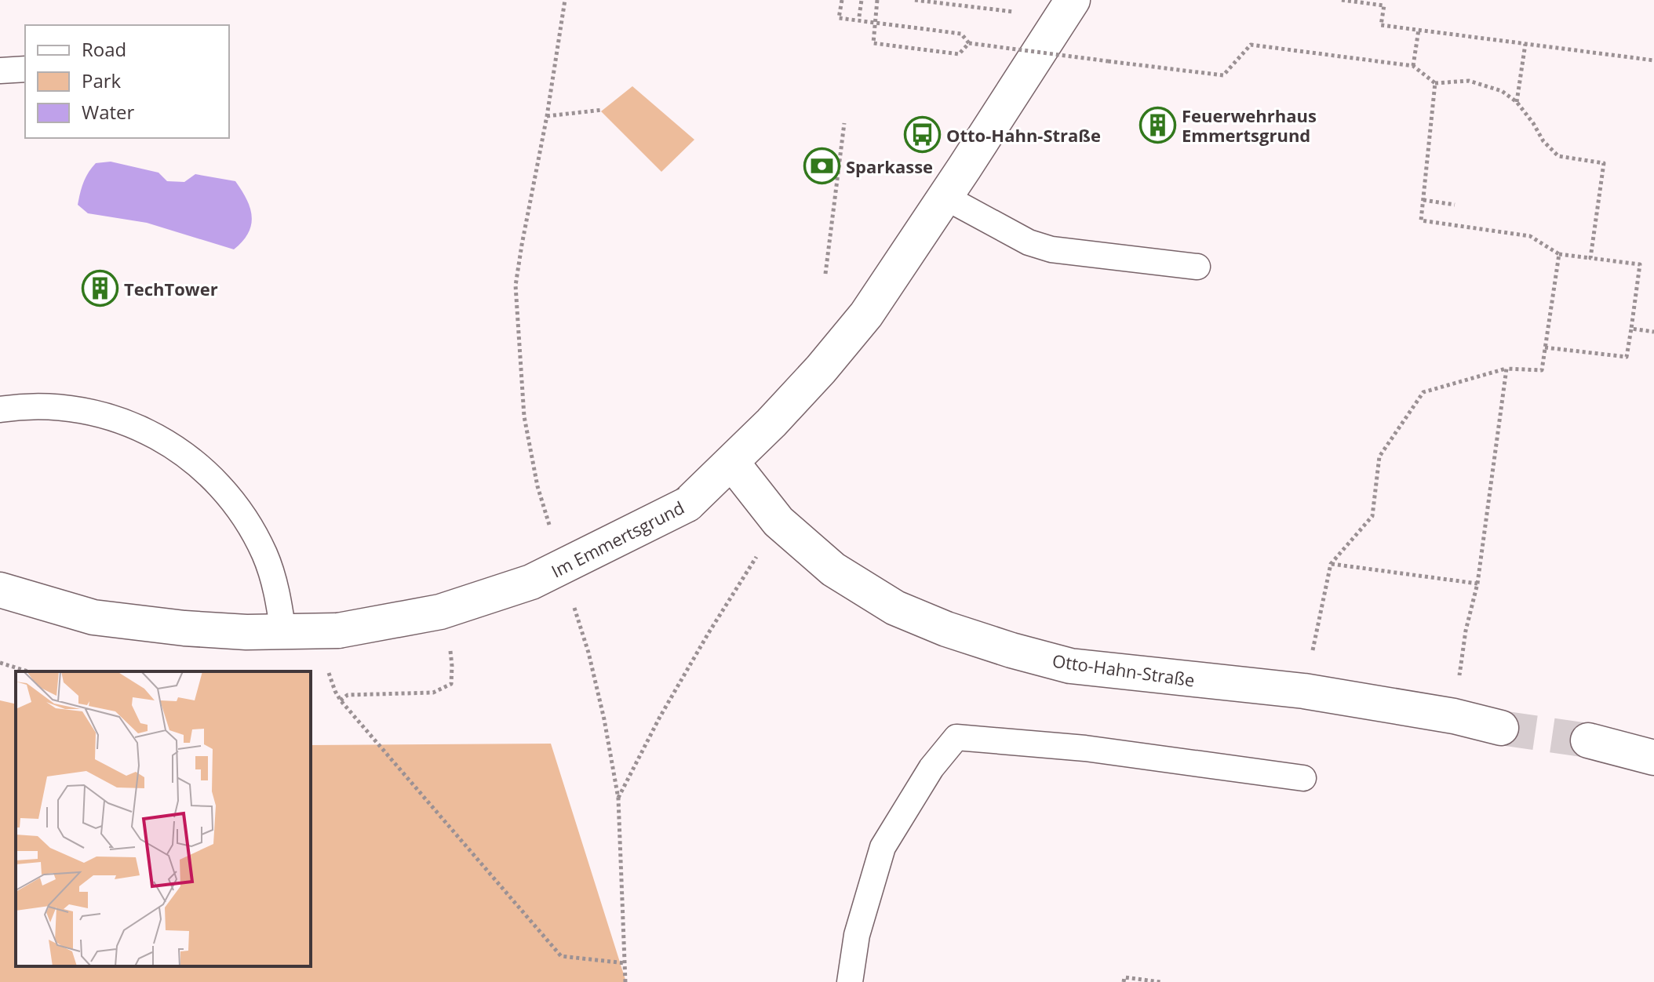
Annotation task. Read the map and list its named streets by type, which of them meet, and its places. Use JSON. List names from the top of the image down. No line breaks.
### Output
{"streets":{"street":["Im Emmertsgrund","Otto-Hahn-Straße"]},"crossings":[["Im Emmertsgrund","Otto-Hahn-Straße"]],"places":{"building":["Feuerwehrhaus Emmertsgrund","TechTower"],"bus stop":["Otto-Hahn-Straße"],"bank":["Sparkasse"]},"legend":["Road","Park","Water"]}
